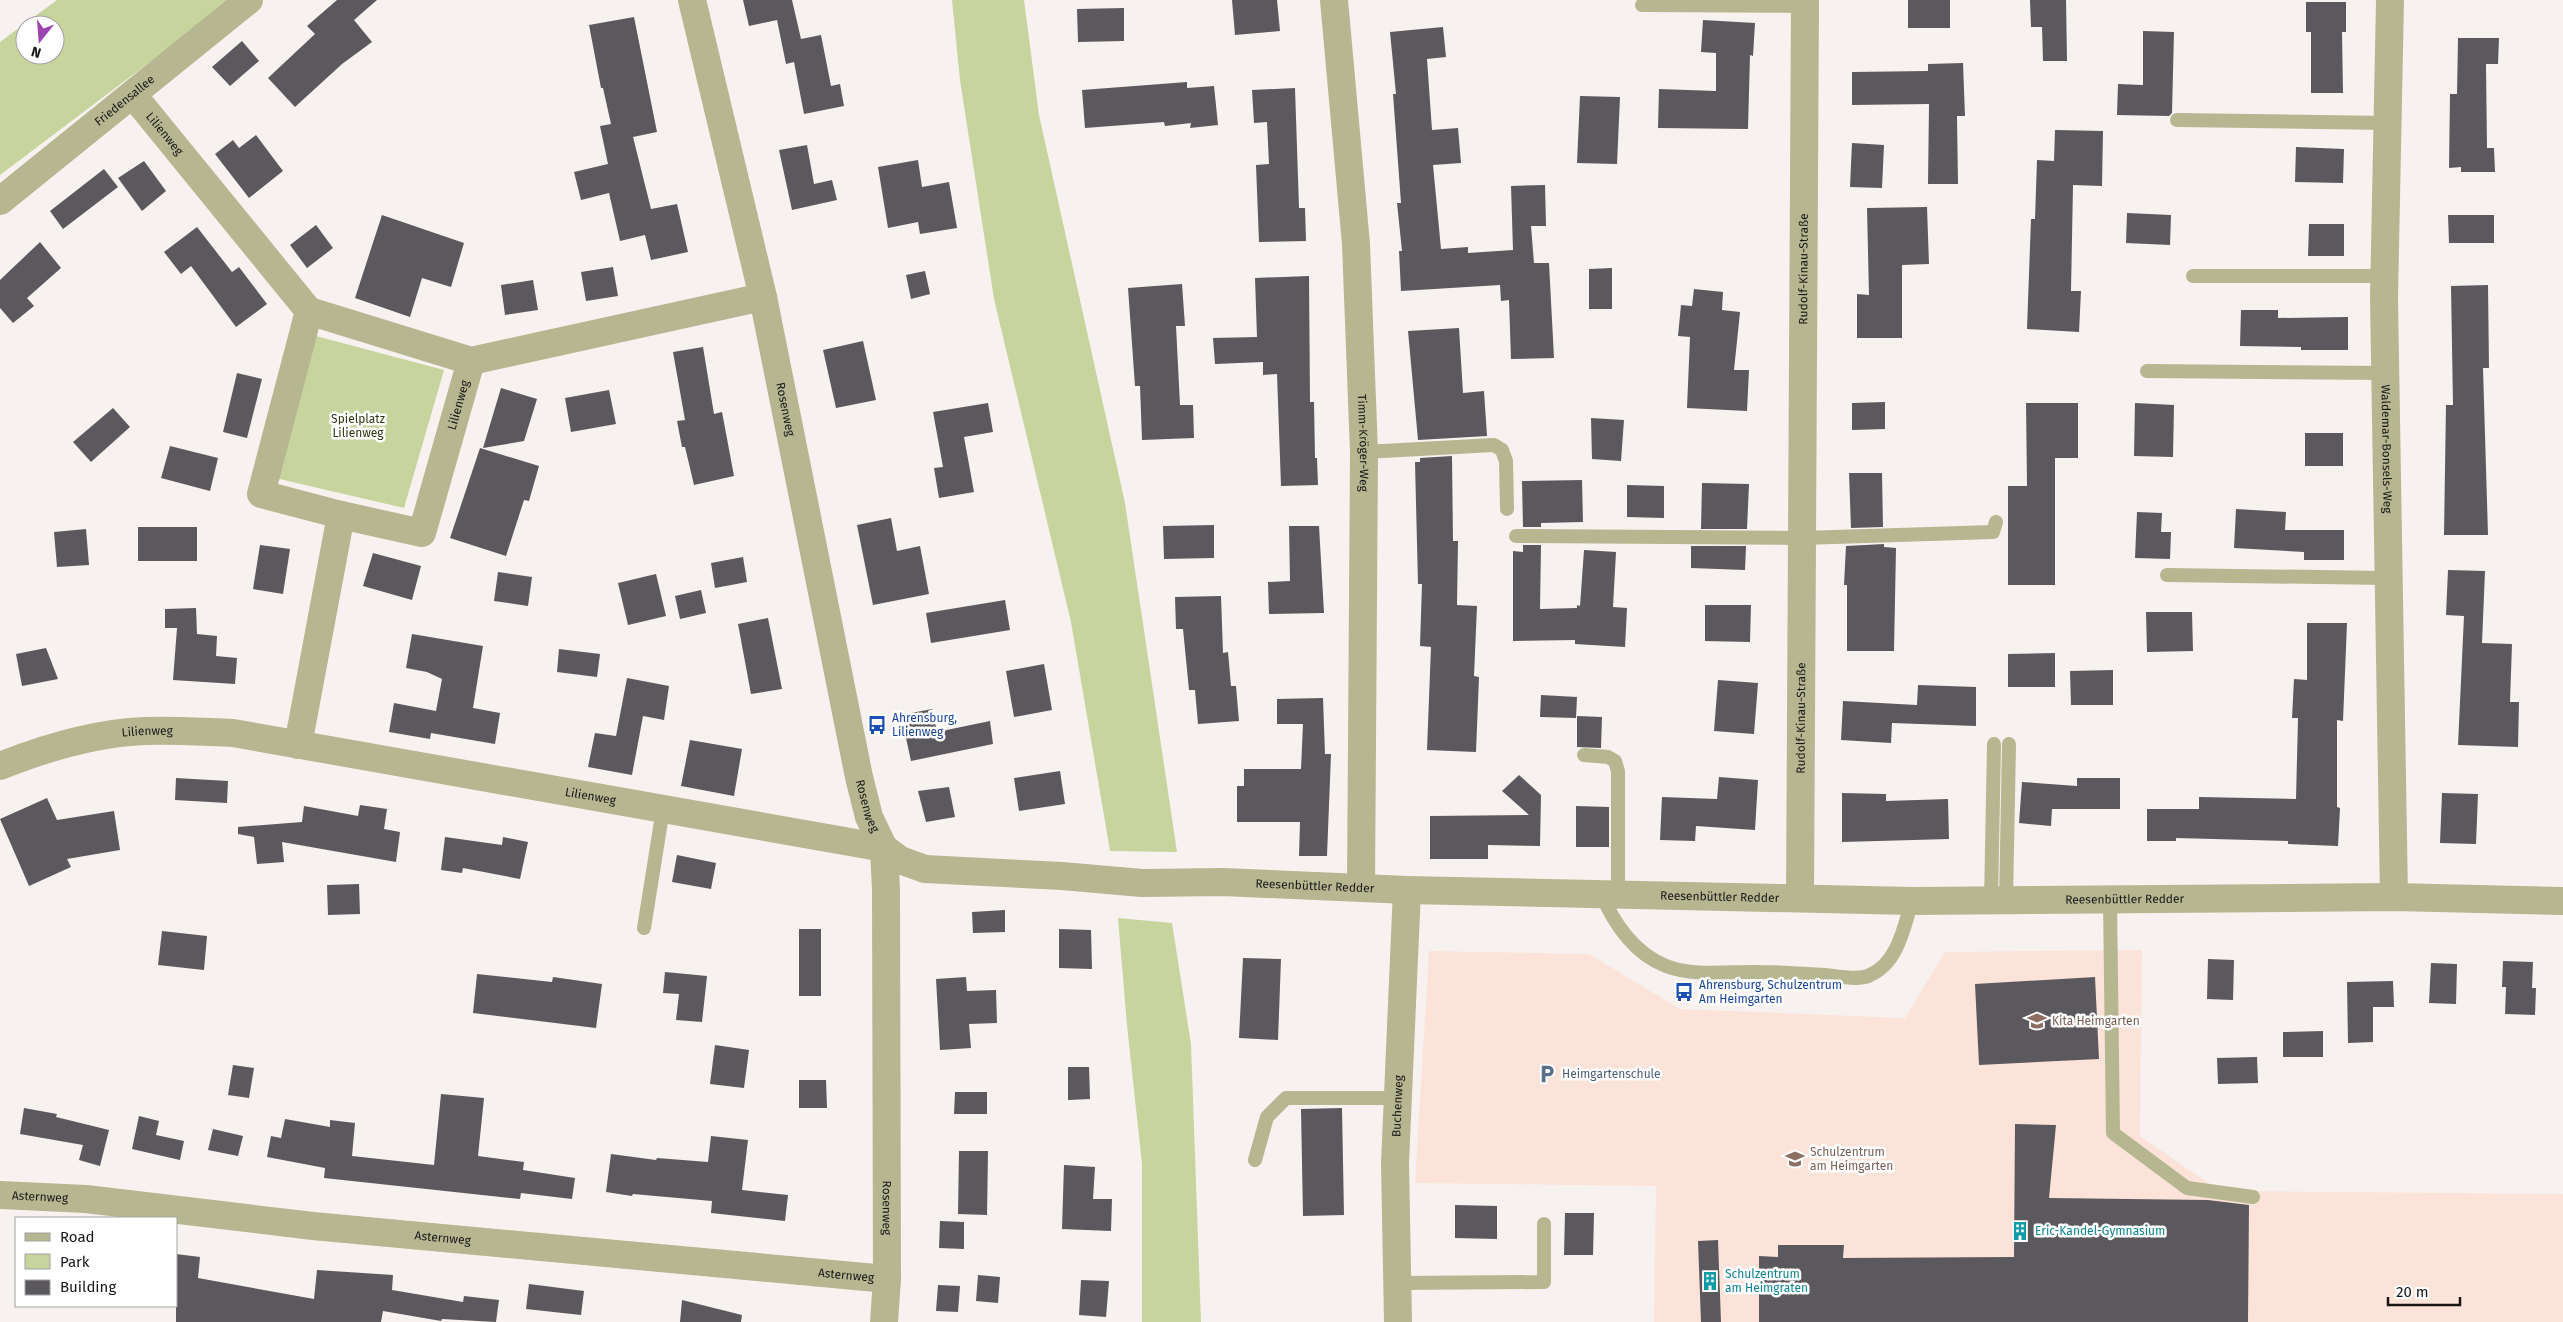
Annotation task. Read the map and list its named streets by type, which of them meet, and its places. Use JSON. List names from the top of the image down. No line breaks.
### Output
{"streets":{"street":["Friedensallee","Lilienweg","Rudolf-Kinau-Straße","Rosenweg","Timm-Kröger-Weg","Waldemar-Bonsels-Weg","Reesenbüttler Redder","Buchenweg","Asternweg"]},"crossings":[["Friedensallee","Lilienweg"],["Lilienweg","Rosenweg"],["Lilienweg","Reesenbüttler Redder"],["Rudolf-Kinau-Straße","Reesenbüttler Redder"],["Rosenweg","Reesenbüttler Redder"],["Rosenweg","Asternweg"],["Timm-Kröger-Weg","Reesenbüttler Redder"],["Waldemar-Bonsels-Weg","Reesenbüttler Redder"],["Reesenbüttler Redder","Buchenweg"]],"parks":["Spielplatz Lilienweg"],"places":{"bus stop":["Ahrensburg, Lilienweg","Ahrensburg, Schulzentrum Am Heimgarten"],"school or university":["Kita Heimgarten","Schulzentrum am Heimgarten"],"parking":["Heimgartenschule"],"building":["Eric-Kandel-Gymnasium","Schulzentrum am Heimgraten"]},"legend":["Road","Park","Building"],"scale_bar":"20 m","north":"bottom"}
